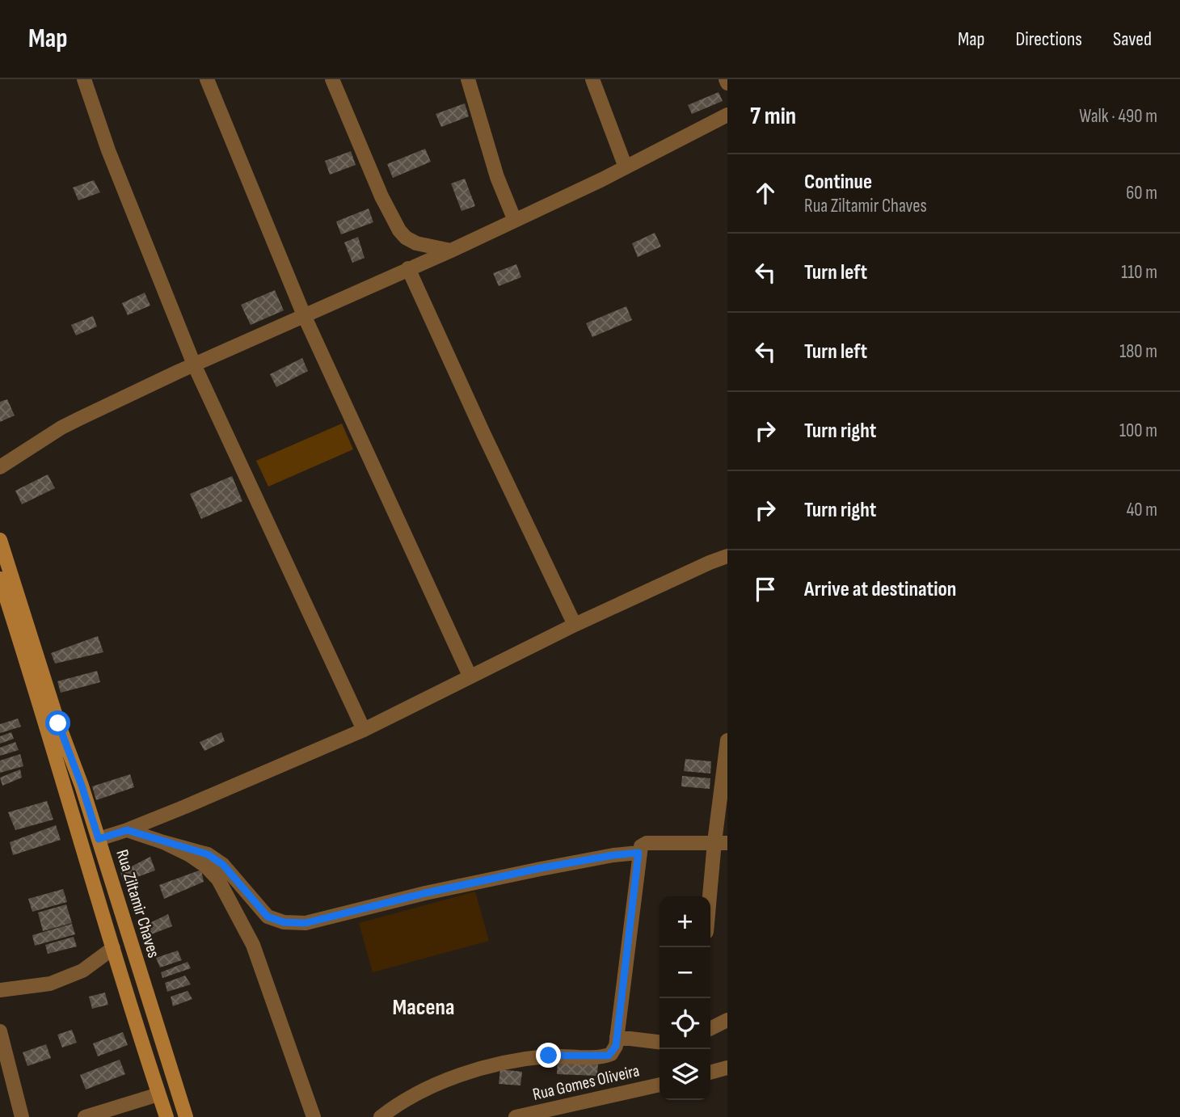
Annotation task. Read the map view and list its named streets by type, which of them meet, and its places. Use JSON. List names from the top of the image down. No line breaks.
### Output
{"streets":{"street":["Rua Ziltamir Chaves","Rua Gomes Oliveira"]},"districts":["Macena"],"page":{"header":"Map","nav":["Map","Directions","Saved"],"heading":["7 min","Walk · 490 m"],"list":[["Continue","Rua Ziltamir Chaves","60 m"],["Turn left","110 m"],["Turn left","180 m"],["Turn right","100 m"],["Turn right","40 m"],"Arrive at destination"],"map_buttons":["+","−"]}}
